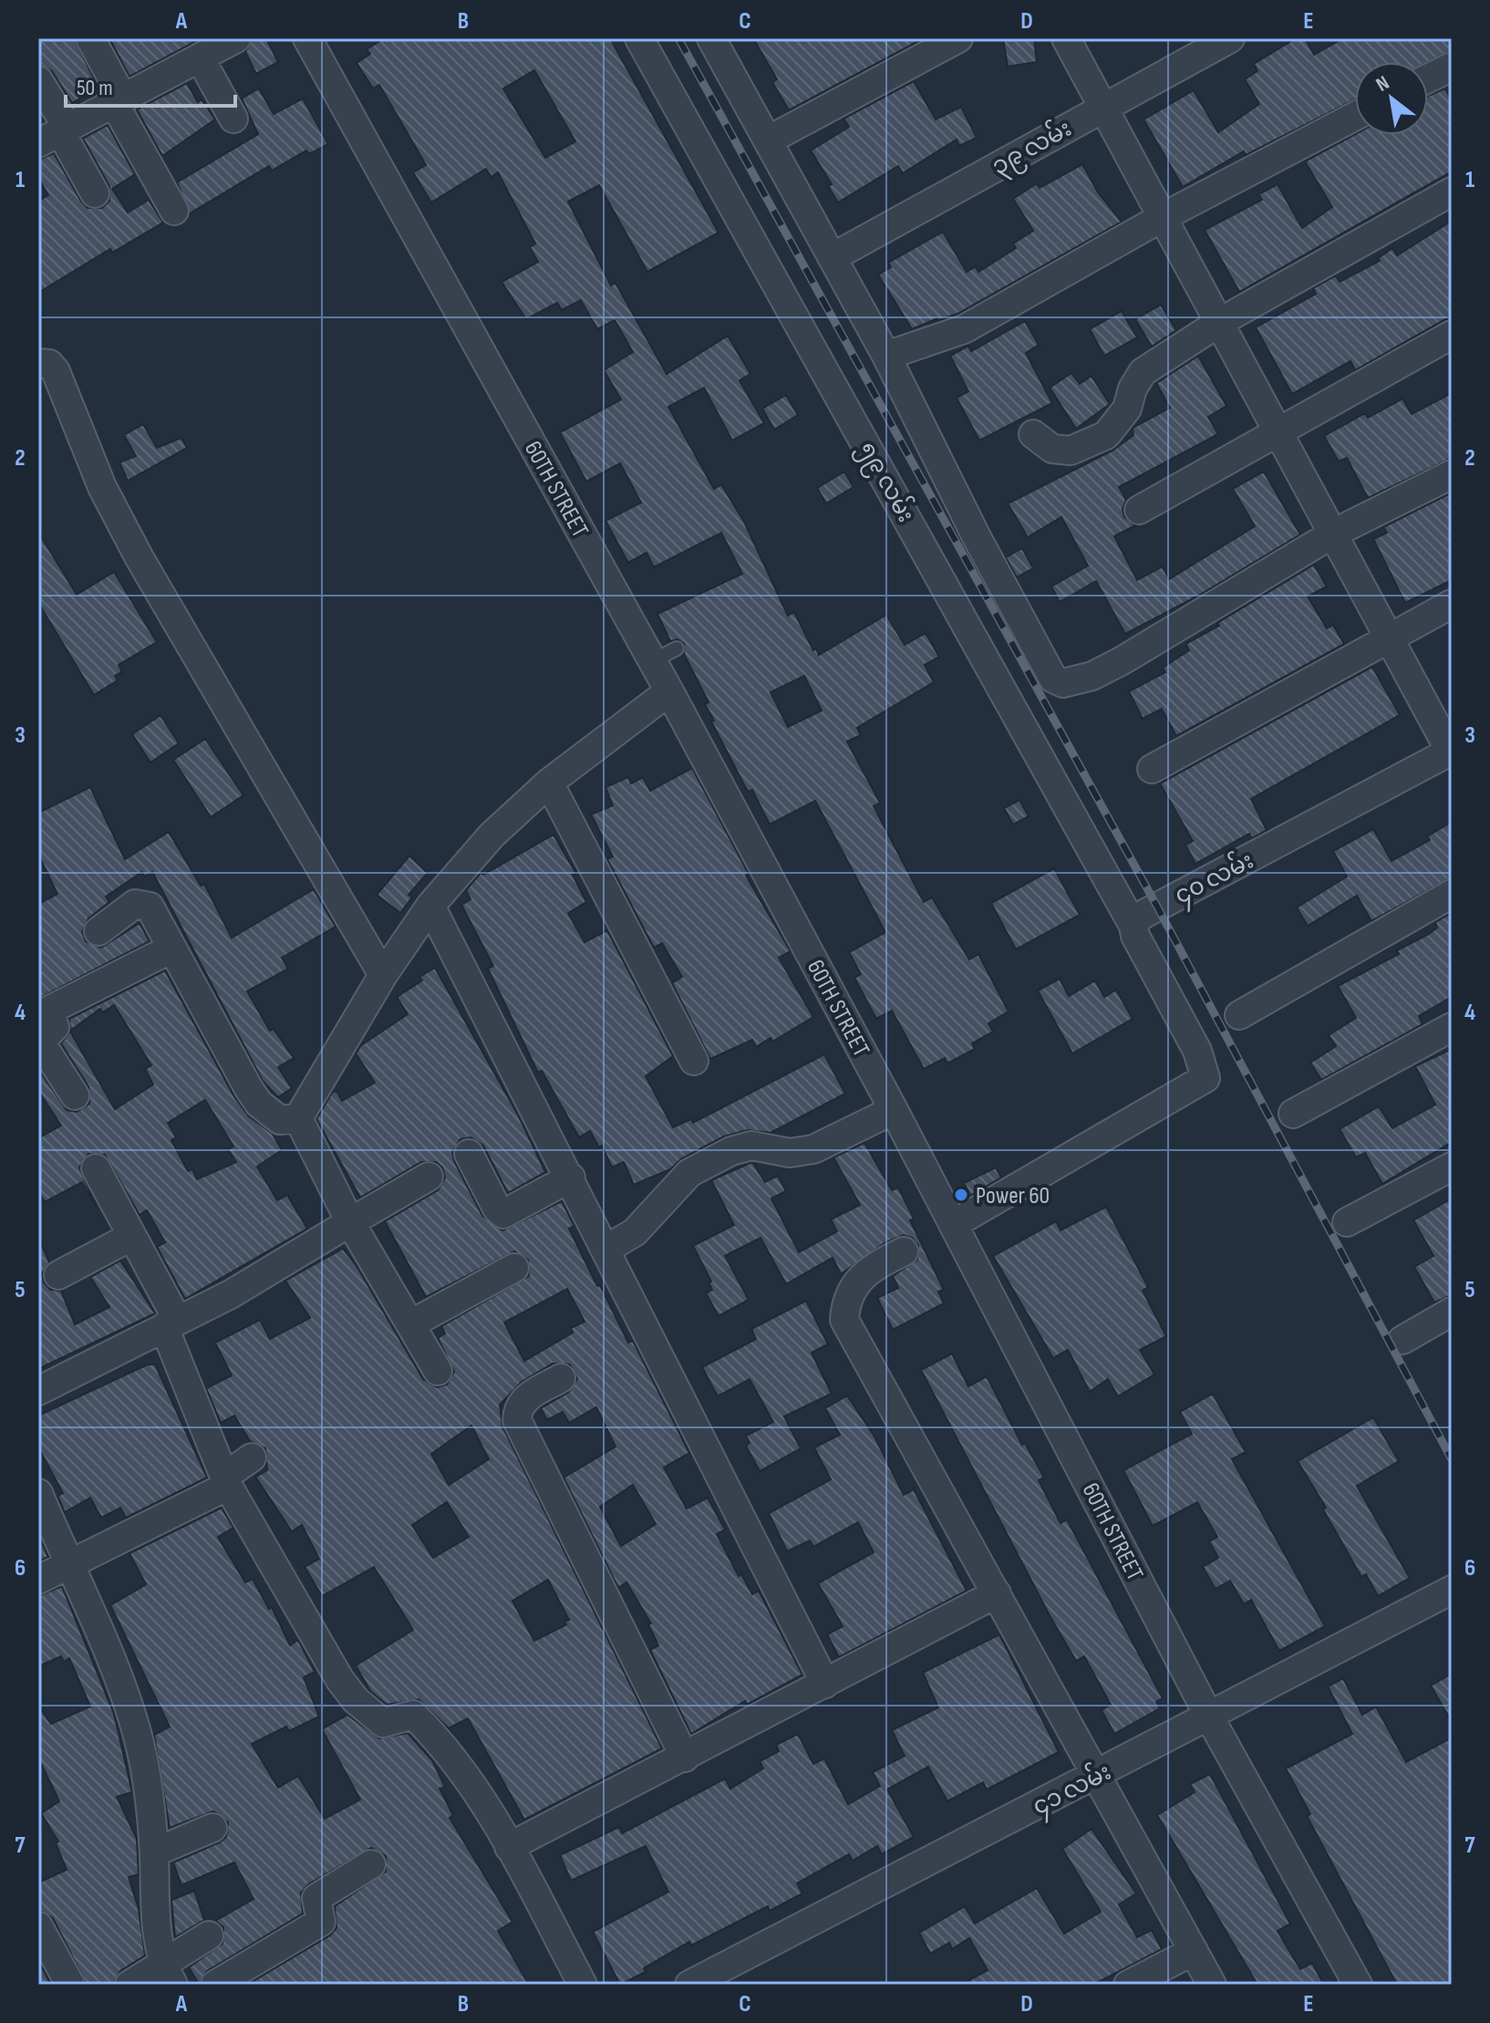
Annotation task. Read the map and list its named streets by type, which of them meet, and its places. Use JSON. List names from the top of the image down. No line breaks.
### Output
{"streets":{"street":["၃၉ လမ်း","၅၉ လမ်း","60TH STREET","၄၀ လမ်း","၄၁ လမ်း"]},"crossings":[["၅၉ လမ်း","၄၀ လမ်း"],["60TH STREET","၄၁ လမ်း"]],"places":["Power 60"],"scale_bar":"50 m","north":"top left","grid":{"columns":["A","B","C","D","E"],"rows":["1","2","3","4","5","6","7"]}}
